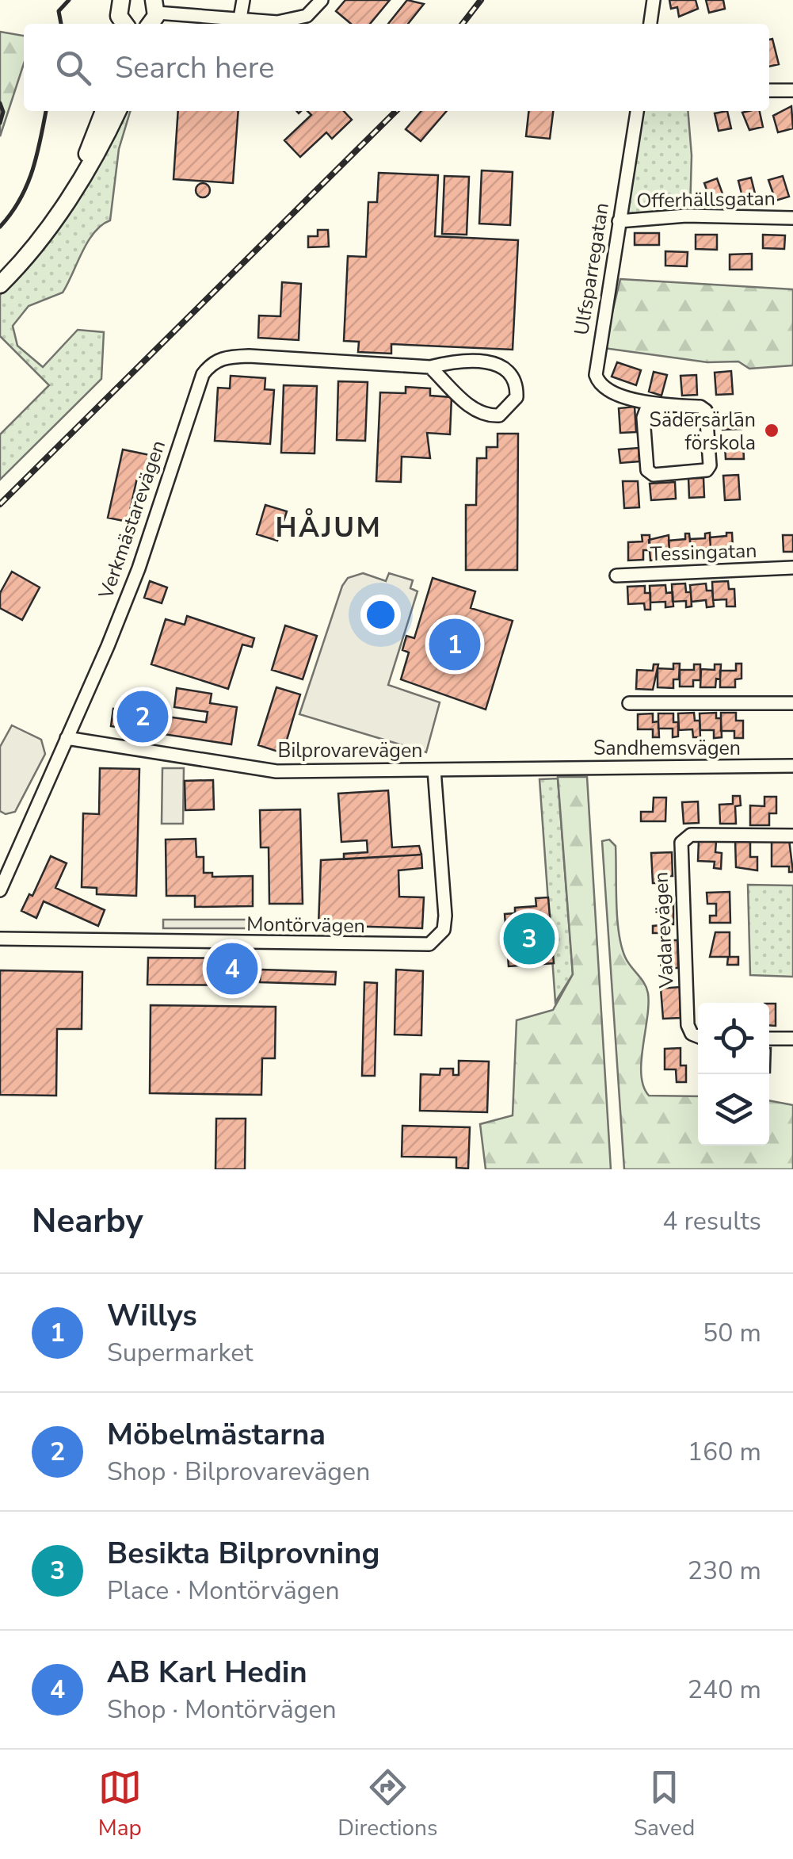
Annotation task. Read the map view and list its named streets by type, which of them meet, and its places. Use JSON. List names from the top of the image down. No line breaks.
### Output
{"streets":{"street":["Offerhällsgatan","Ulfsparregatan","Verkmästarevägen","Tessingatan","Sandhemsvägen","Bilprovarevägen","Montörvägen","Vadarevägen"]},"crossings":[["Offerhällsgatan","Ulfsparregatan"],["Verkmästarevägen","Bilprovarevägen"],["Sandhemsvägen","Bilprovarevägen"],["Bilprovarevägen","Montörvägen"]],"districts":["HÅJUM"],"places":["Sädersärlan förskola"],"page":{"search":"Search here","pins":["1","2","3","4"],"heading":["Nearby","4 results"],"list":[{"mark":"1","name":"Willys","note":"Supermarket","value":"50 m"},{"mark":"2","name":"Möbelmästarna","note":"Shop · Bilprovarevägen","value":"160 m"},{"mark":"3","name":"Besikta Bilprovning","note":"Place · Montörvägen","value":"230 m"},{"mark":"4","name":"AB Karl Hedin","note":"Shop · Montörvägen","value":"240 m"}],"nav":["Map","Directions","Saved"]}}
